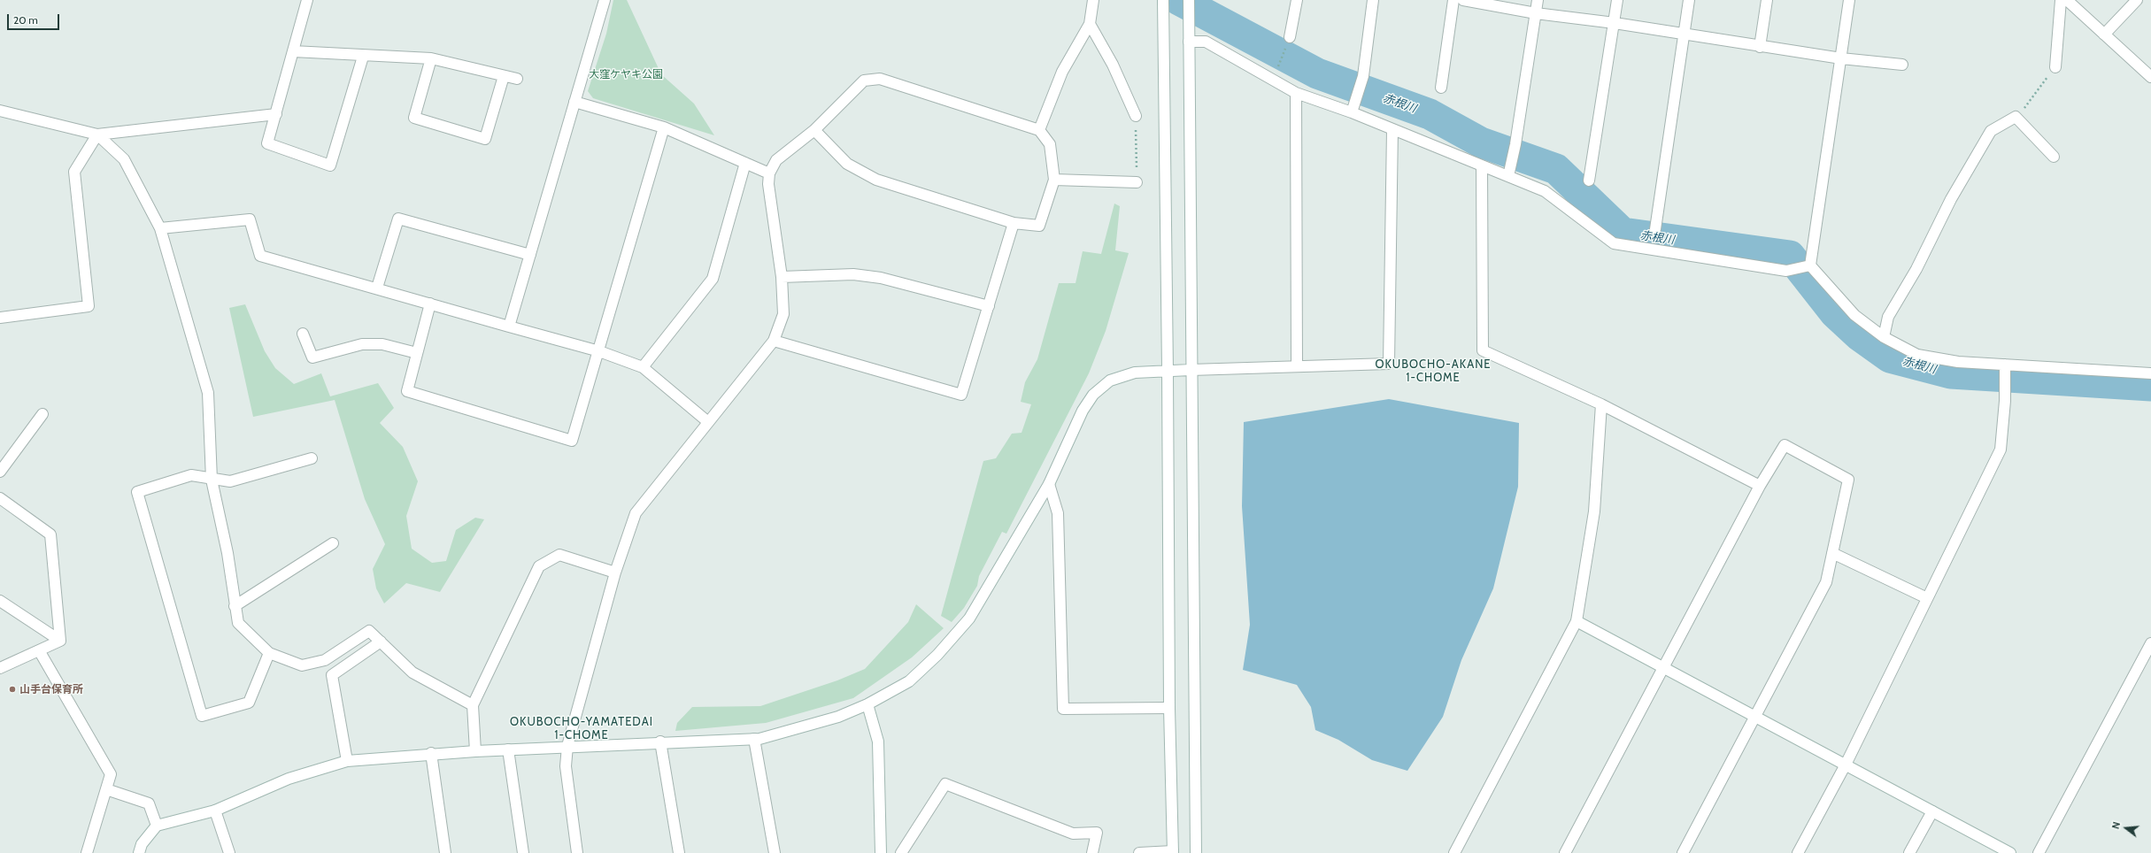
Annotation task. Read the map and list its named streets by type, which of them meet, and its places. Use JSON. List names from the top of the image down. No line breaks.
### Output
{"districts":["OKUBOCHO-AKANE 1-CHOME","OKUBOCHO-YAMATEDAI 1-CHOME"],"water":["赤根川"],"parks":["大窪ケヤキ公園"],"places":["山手台保育所"],"scale_bar":"20 m","north":"left"}
